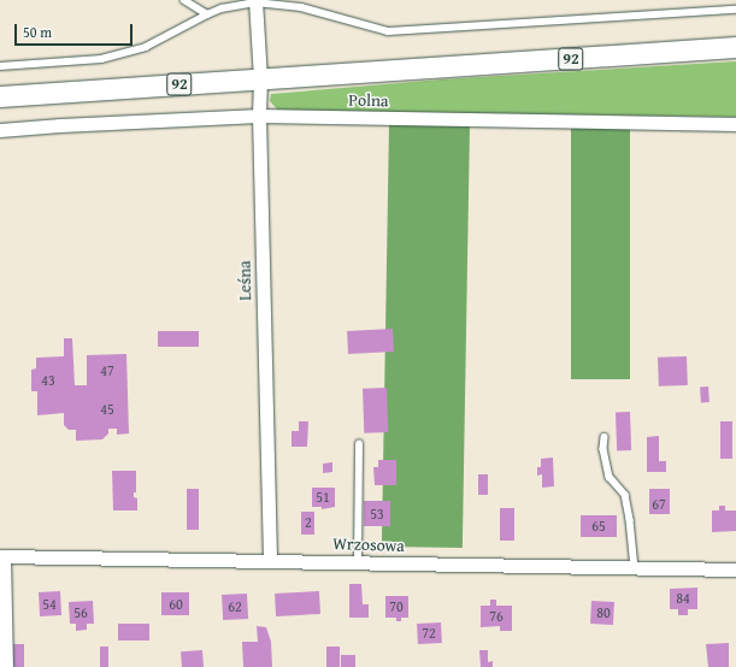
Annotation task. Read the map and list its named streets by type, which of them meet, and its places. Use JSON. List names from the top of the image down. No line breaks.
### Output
{"streets":{"main road":["92"],"street":["Polna","Leśna","Wrzosowa"]},"crossings":[["92","Leśna"],["Polna","Leśna"],["Leśna","Wrzosowa"]],"house_numbers":["47","43","45","51","67","53","2","65","84","54","60","62","70","56","80","76","72"],"scale_bar":"50 m"}
